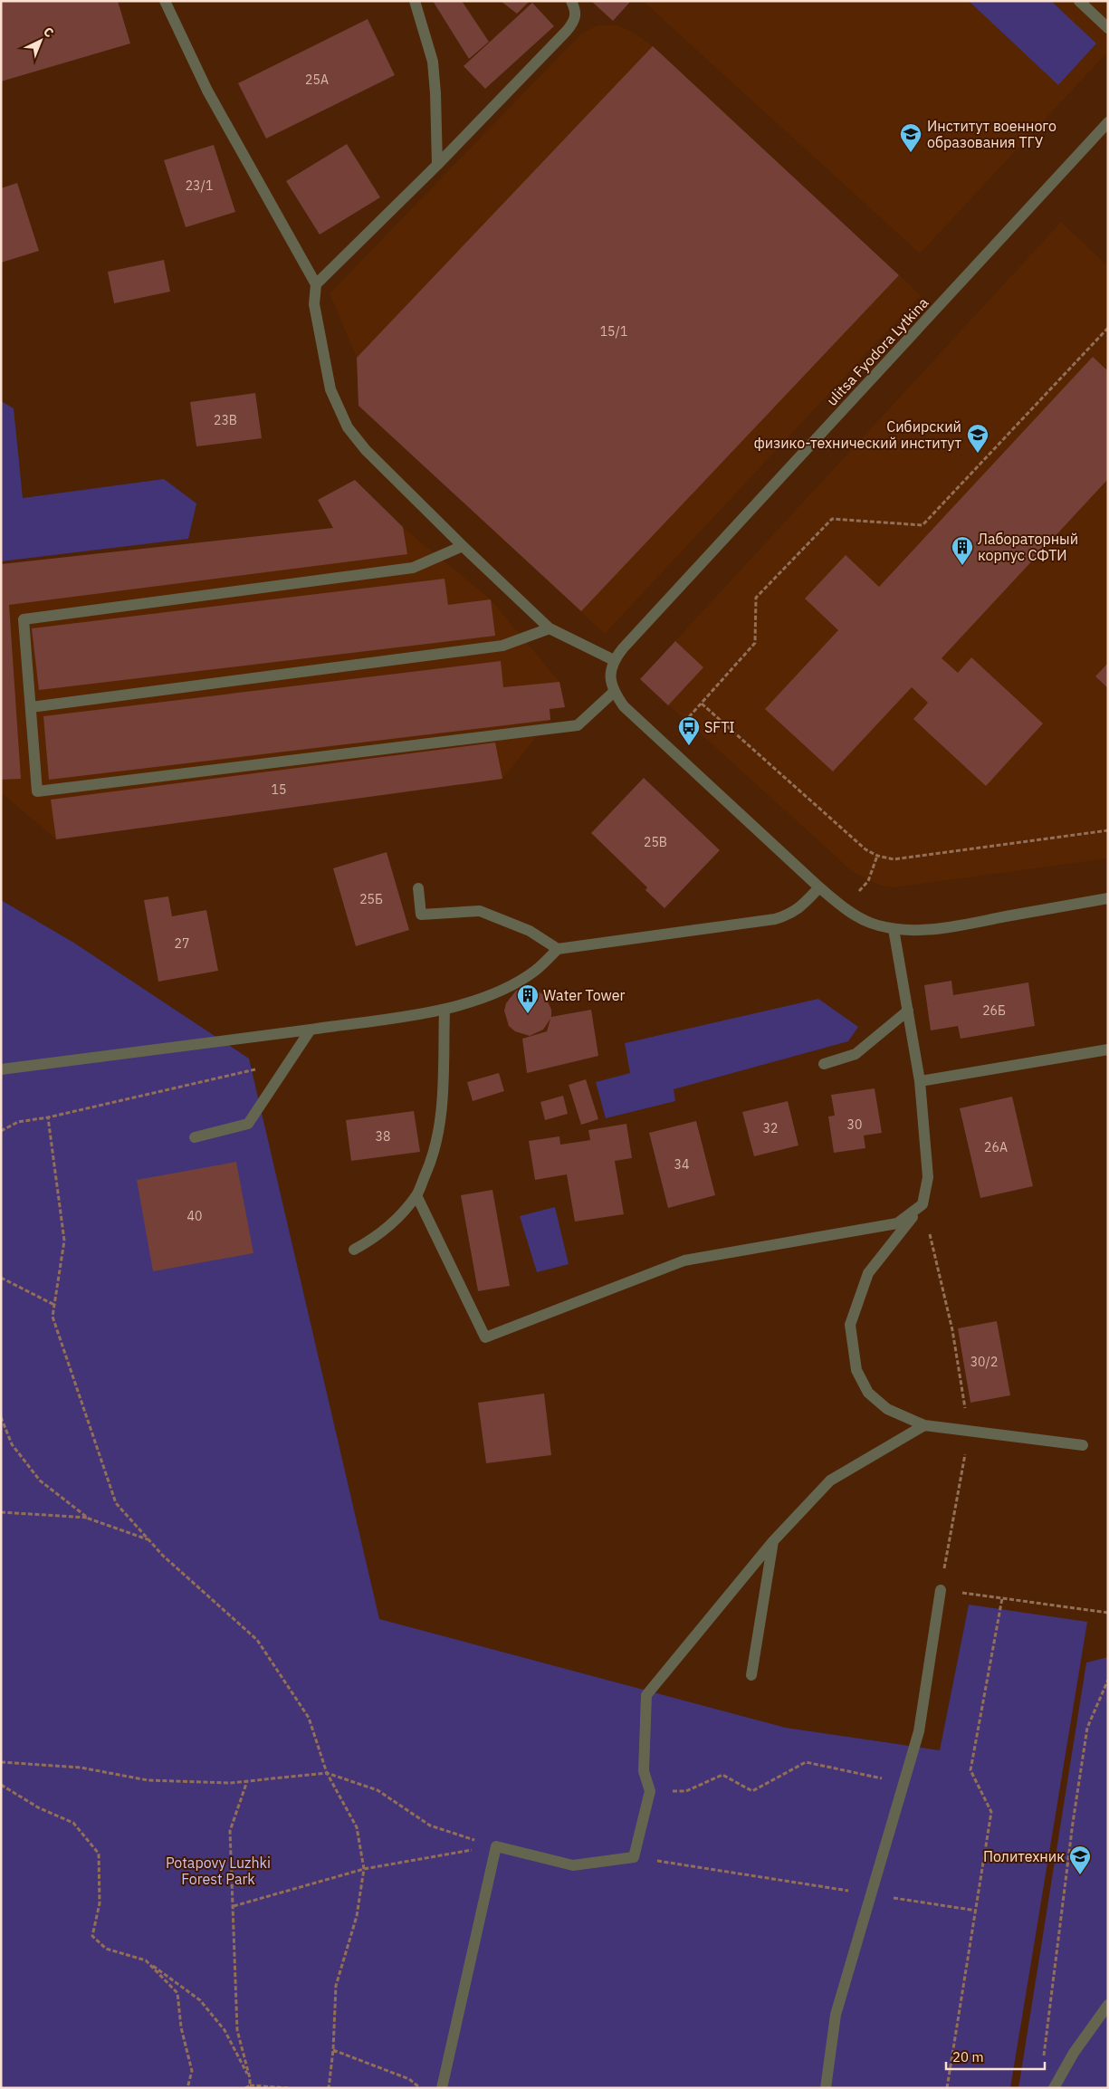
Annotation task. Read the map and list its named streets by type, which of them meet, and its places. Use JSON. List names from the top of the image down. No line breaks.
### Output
{"streets":{"street":["ulitsa Fyodora Lytkina"]},"parks":["Potapovy Luzhki Forest Park"],"places":{"school or university":["Институт военного образования ТГУ","Сибирский физико-технический институт","Политехник"],"building":["Лабораторный корпус СФТИ","Water Tower"],"bus stop":["SFTI"]},"house_numbers":["25А","23/1","15/1","23В","15","25В","25Б","27","26Б","30","32","38","26А","34","40","30/2"],"scale_bar":"20 m","north":"top right"}
